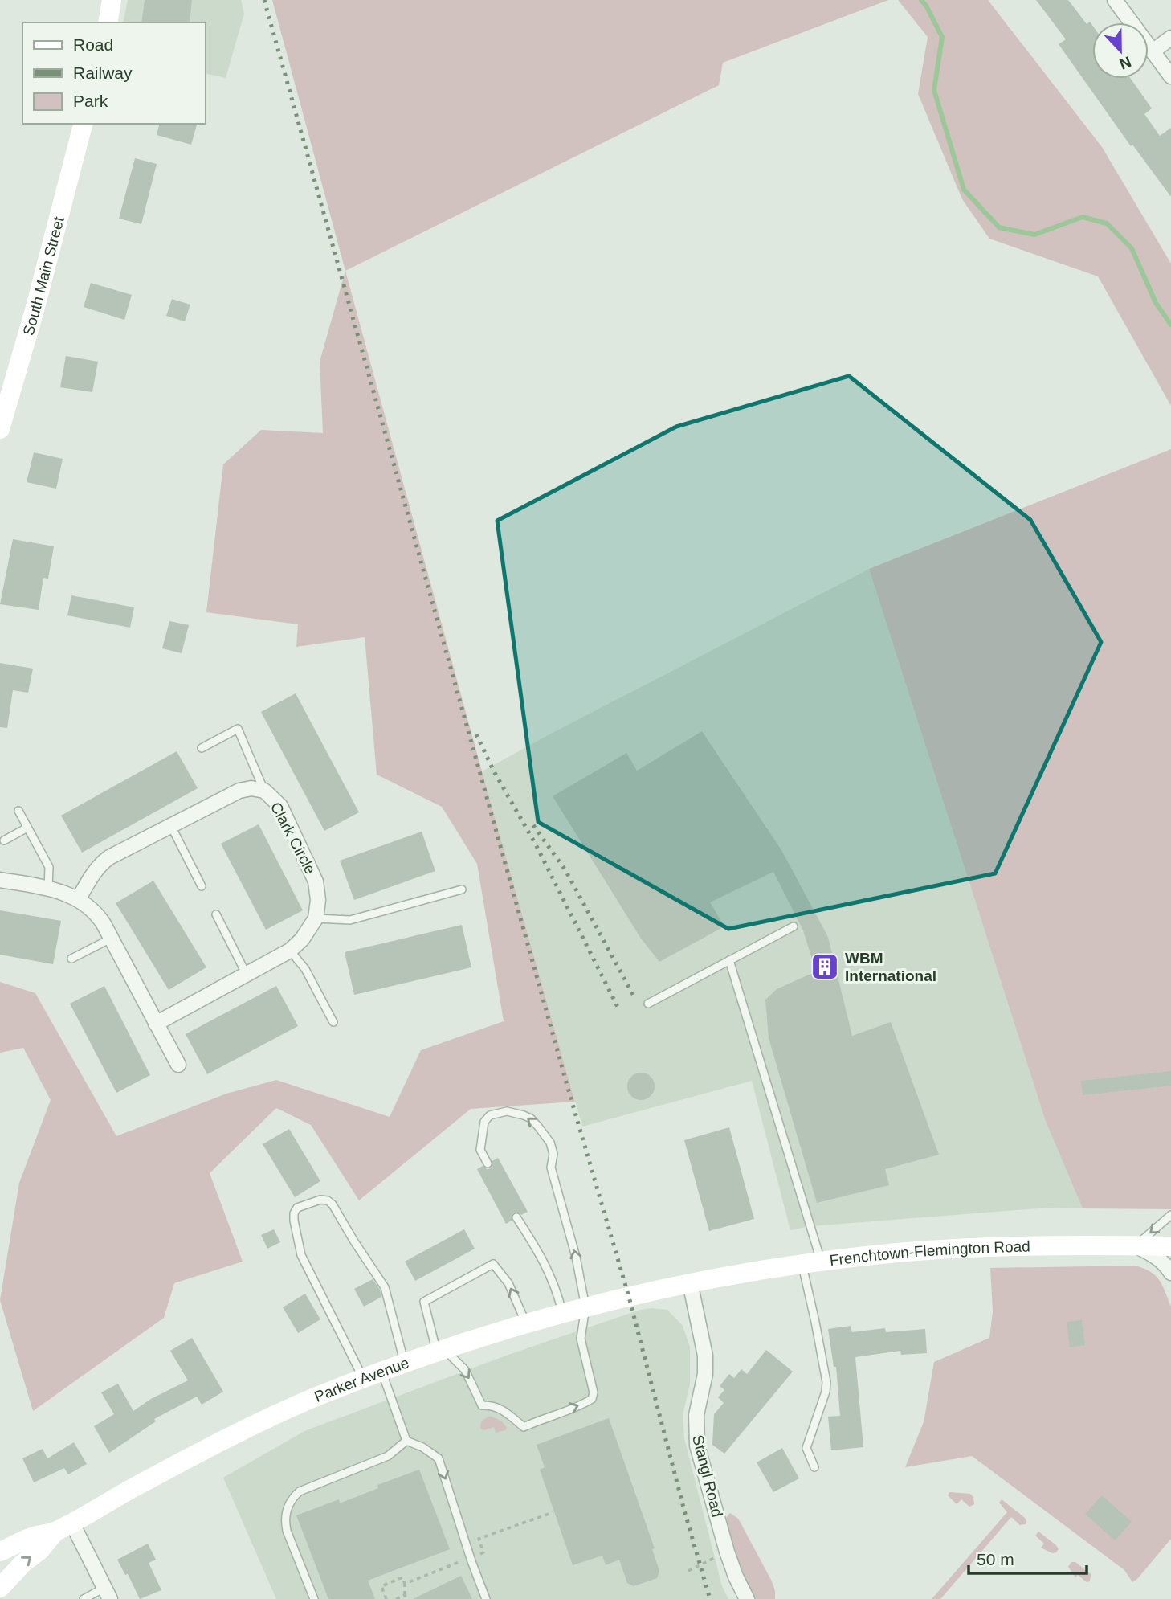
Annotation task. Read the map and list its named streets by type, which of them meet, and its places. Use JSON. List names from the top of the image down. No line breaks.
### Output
{"streets":{"main road":["South Main Street","Frenchtown-Flemington Road","Parker Avenue"],"street":["Clark Circle","Stangl Road"]},"crossings":[["Frenchtown-Flemington Road","Parker Avenue"],["Frenchtown-Flemington Road","Stangl Road"],["Parker Avenue","Stangl Road"]],"places":{"building":["WBM International"]},"legend":["Road","Railway","Park"],"scale_bar":"50 m","north":"bottom"}
